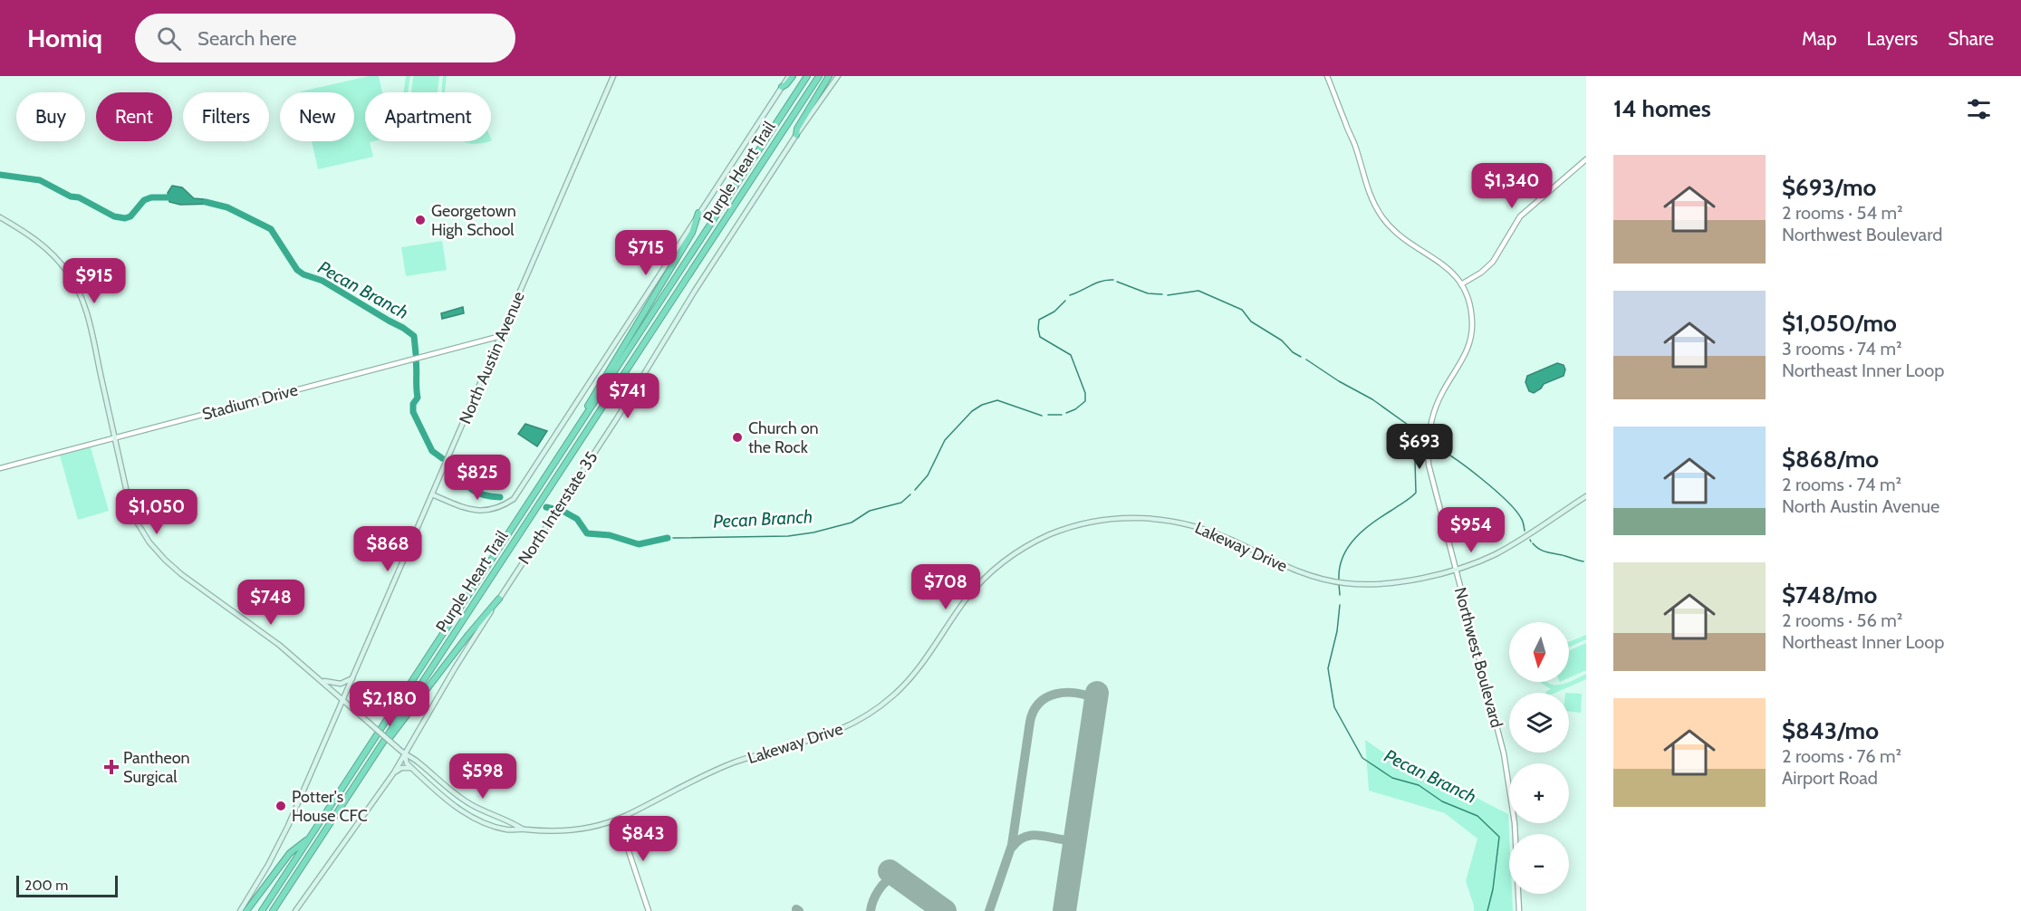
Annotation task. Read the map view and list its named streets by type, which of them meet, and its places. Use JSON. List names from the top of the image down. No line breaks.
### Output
{"streets":{"highway":["Purple Heart Trail"],"main road":["North Austin Avenue","North Interstate 35","Lakeway Drive"],"street":["Stadium Drive","Northwest Boulevard"]},"crossings":[["North Austin Avenue","Stadium Drive"],["North Austin Avenue","Lakeway Drive"],["Stadium Drive","Lakeway Drive"],["North Interstate 35","Lakeway Drive"],["Lakeway Drive","Northwest Boulevard"]],"water":["Pecan Branch"],"places":{"other":["Georgetown High School","Church on the Rock","Potter's House CFC"],"health":["Pantheon Surgical"]},"scale_bar":"200 m","north":"bottom","page":{"header":"Homiq","search":"Search here","nav":["Map","Layers","Share"],"heading":"14 homes","chip":["Buy","Rent","Filters","New","Apartment"],"list":[{"name":"$693/mo","note":"2 rooms · 54 m² · Northwest Boulevard"},{"name":"$1,050/mo","note":"3 rooms · 74 m² · Northeast Inner Loop"},{"name":"$868/mo","note":"2 rooms · 74 m² · North Austin Avenue"},{"name":"$748/mo","note":"2 rooms · 56 m² · Northeast Inner Loop"},{"name":"$843/mo","note":"2 rooms · 76 m² · Airport Road"}],"price":["$1,340","$715","$915","$741","$693","$825","$1,050","$954","$868","$708","$748","$2,180","$598","$843"],"map_buttons":["+","−"],"scale":"200 m"}}
